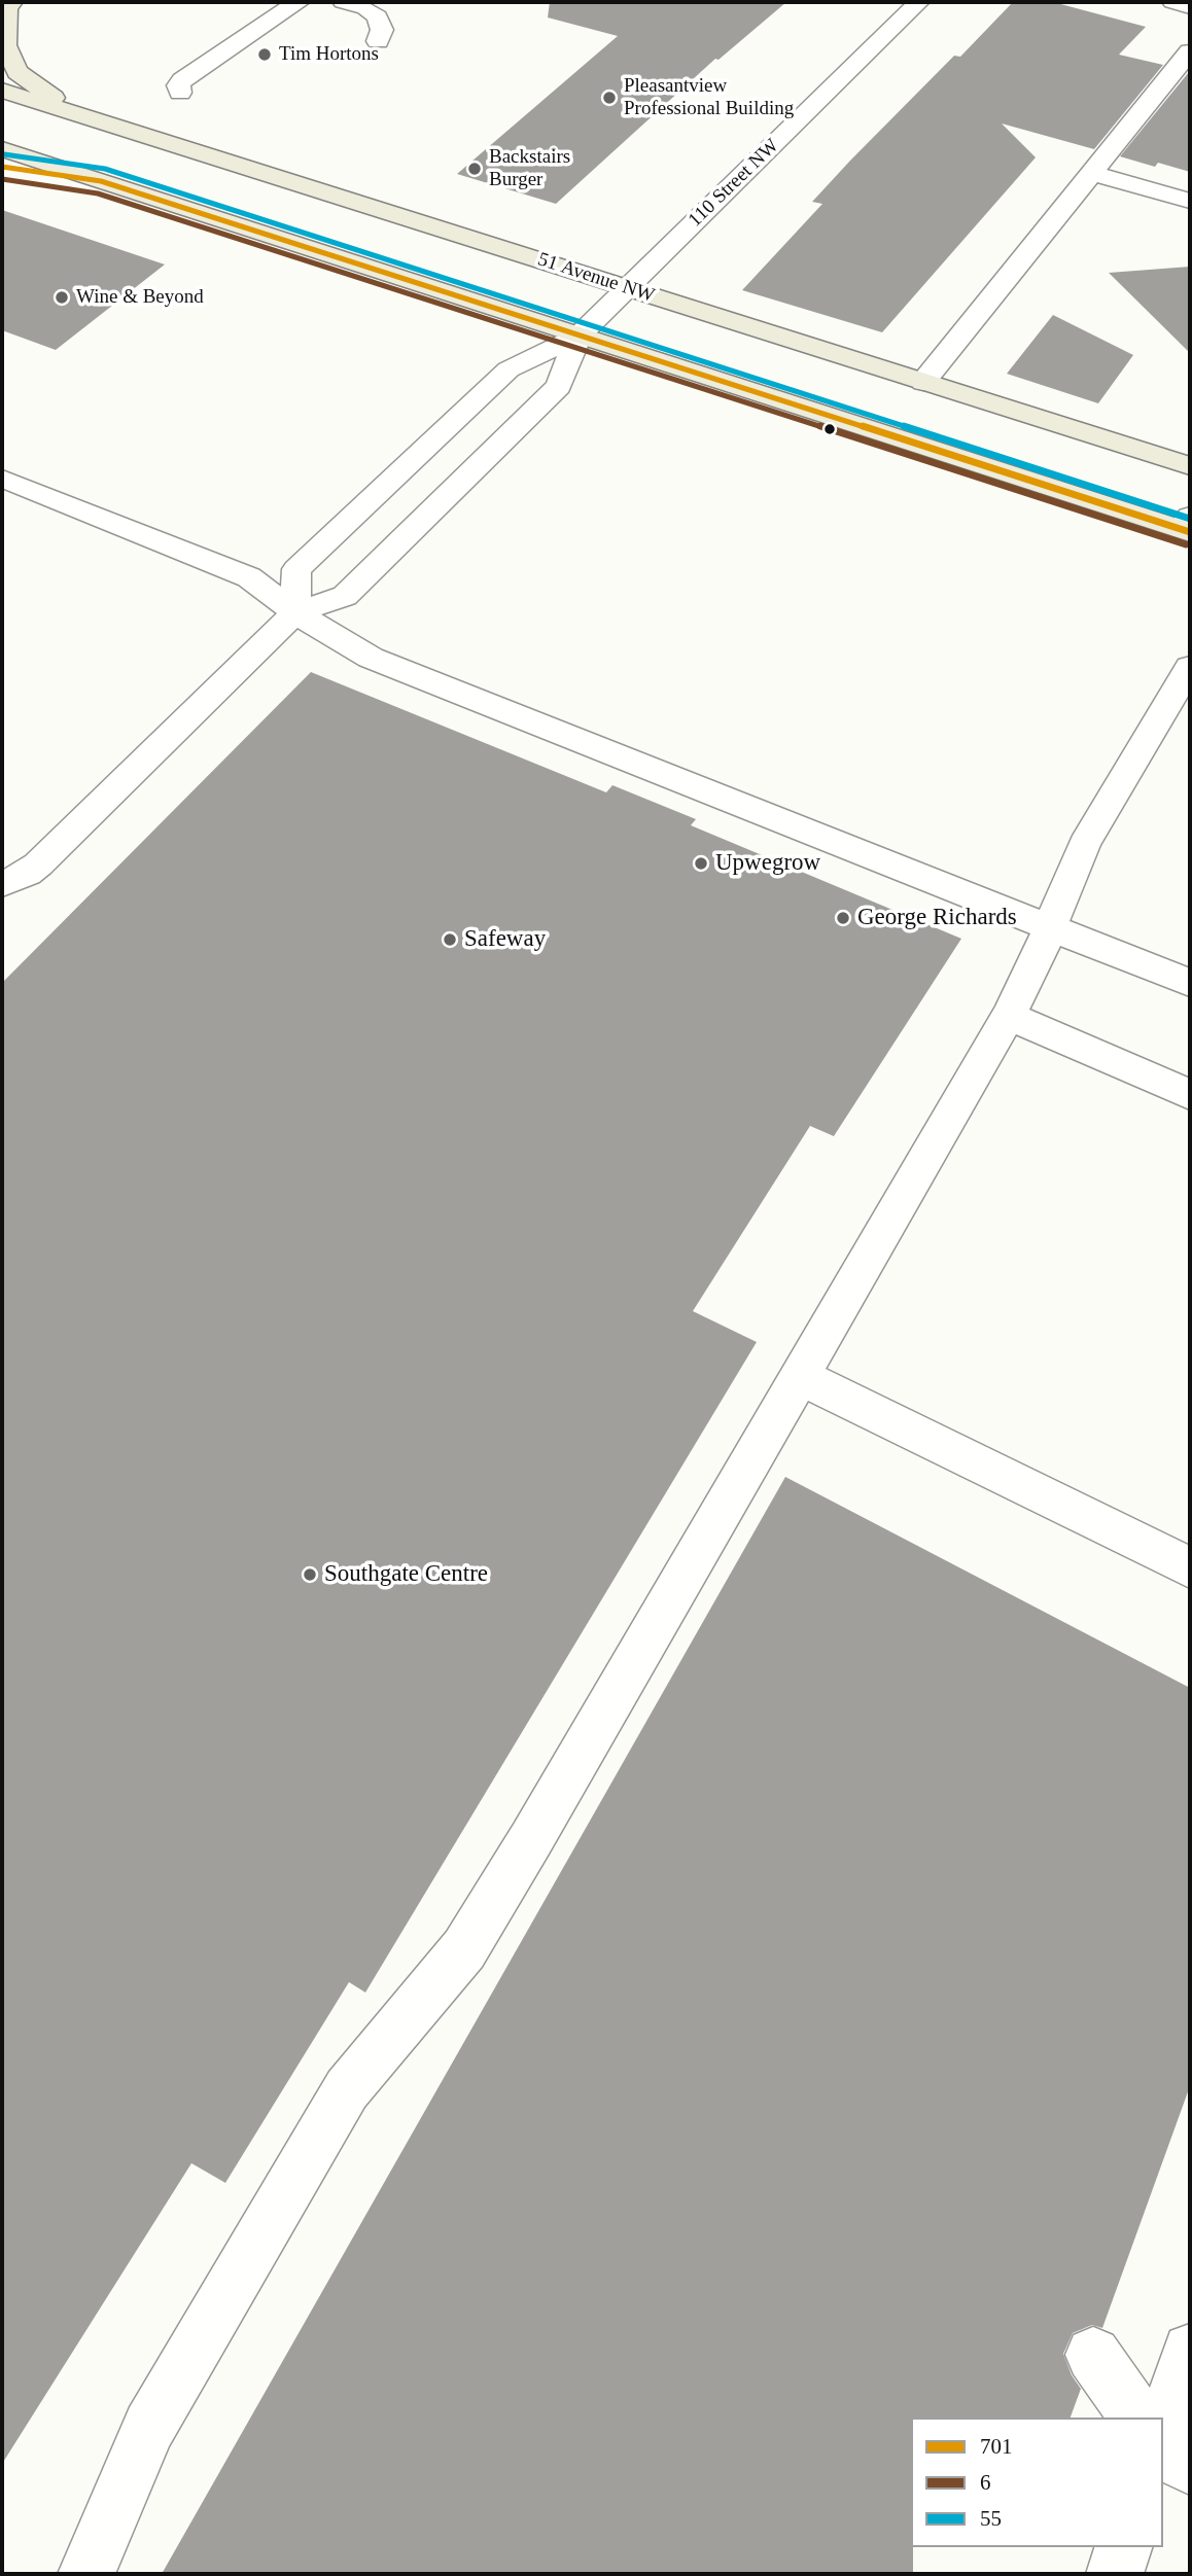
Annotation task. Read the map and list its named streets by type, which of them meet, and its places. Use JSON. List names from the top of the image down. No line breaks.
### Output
{"streets":{"main road":["51 Avenue NW"],"street":["110 Street NW"]},"crossings":[["110 Street NW","51 Avenue NW"]],"places":["Tim Hortons","Pleasantview Professional Building","Backstairs Burger","Wine & Beyond","Upwegrow","George Richards","Safeway","Southgate Centre"],"lines":["transit line 55","transit line 701","transit line 6"],"legend":["701","6","55"]}
